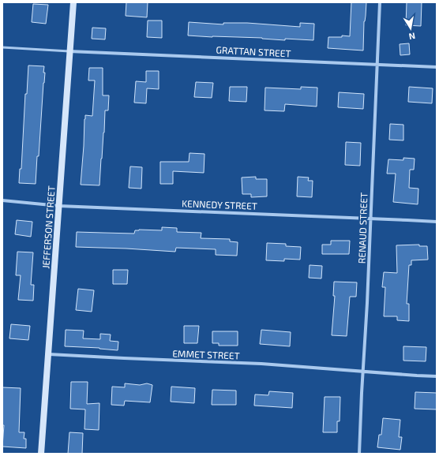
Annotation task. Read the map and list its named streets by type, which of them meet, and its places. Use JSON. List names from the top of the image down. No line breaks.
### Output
{"streets":{"street":["GRATTAN STREET","KENNEDY STREET","JEFFERSON STREET","RENAUD STREET","EMMET STREET"]},"crossings":[["GRATTAN STREET","JEFFERSON STREET"],["GRATTAN STREET","RENAUD STREET"],["KENNEDY STREET","JEFFERSON STREET"],["KENNEDY STREET","RENAUD STREET"],["JEFFERSON STREET","EMMET STREET"],["RENAUD STREET","EMMET STREET"]],"north":"bottom"}
